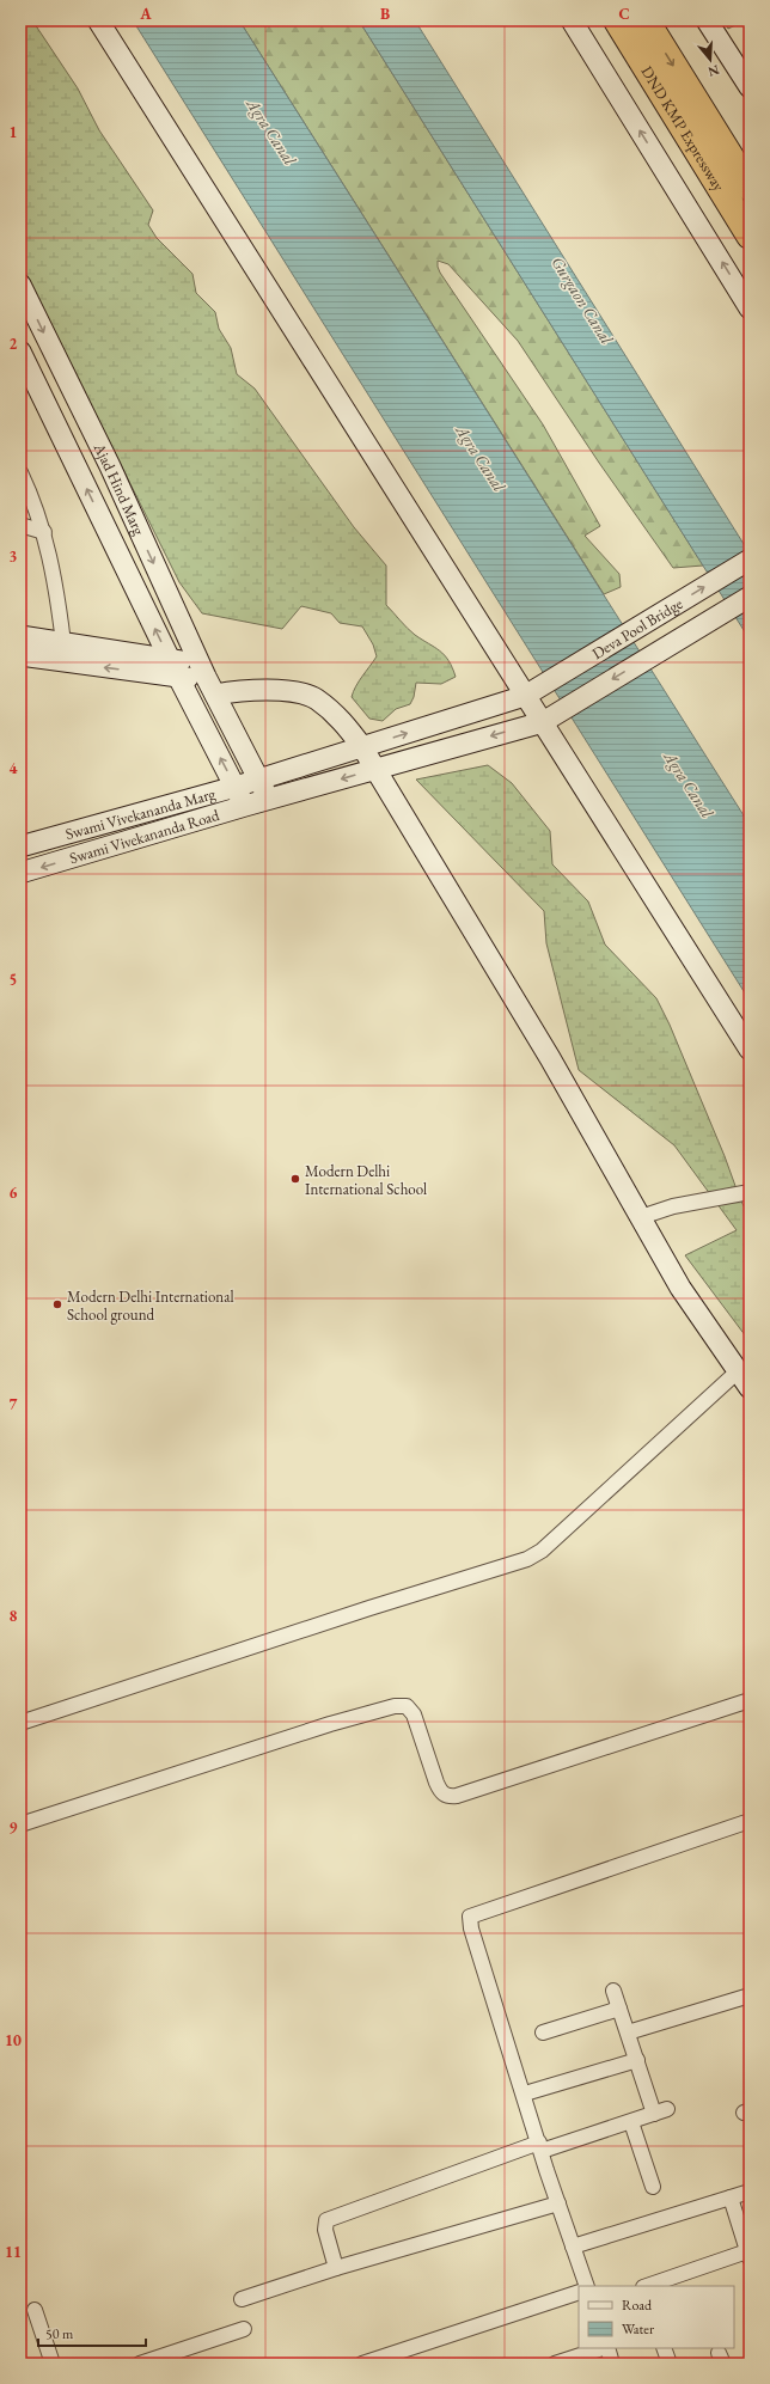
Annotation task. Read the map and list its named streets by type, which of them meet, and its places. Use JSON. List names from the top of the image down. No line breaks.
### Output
{"streets":{"highway":["DND KMP Expressway"],"street":["Ajad Hind Marg","Deva Pool Bridge","Swami Vivekananda Marg","Swami Vivekananda Road"]},"crossings":[["Ajad Hind Marg","Swami Vivekananda Marg"],["Ajad Hind Marg","Swami Vivekananda Road"],["Deva Pool Bridge","Swami Vivekananda Marg"]],"one_way":["Deva Pool Bridge","Swami Vivekananda Road"],"water":["Agra Canal","Gurgaon Canal"],"places":["Modern Delhi International School","Modern Delhi International School ground"],"legend":["Road","Water"],"scale_bar":"50 m","north":"bottom","grid":{"columns":["A","B","C"],"rows":["1","2","3","4","5","6","7","8","9","10","11"]}}
